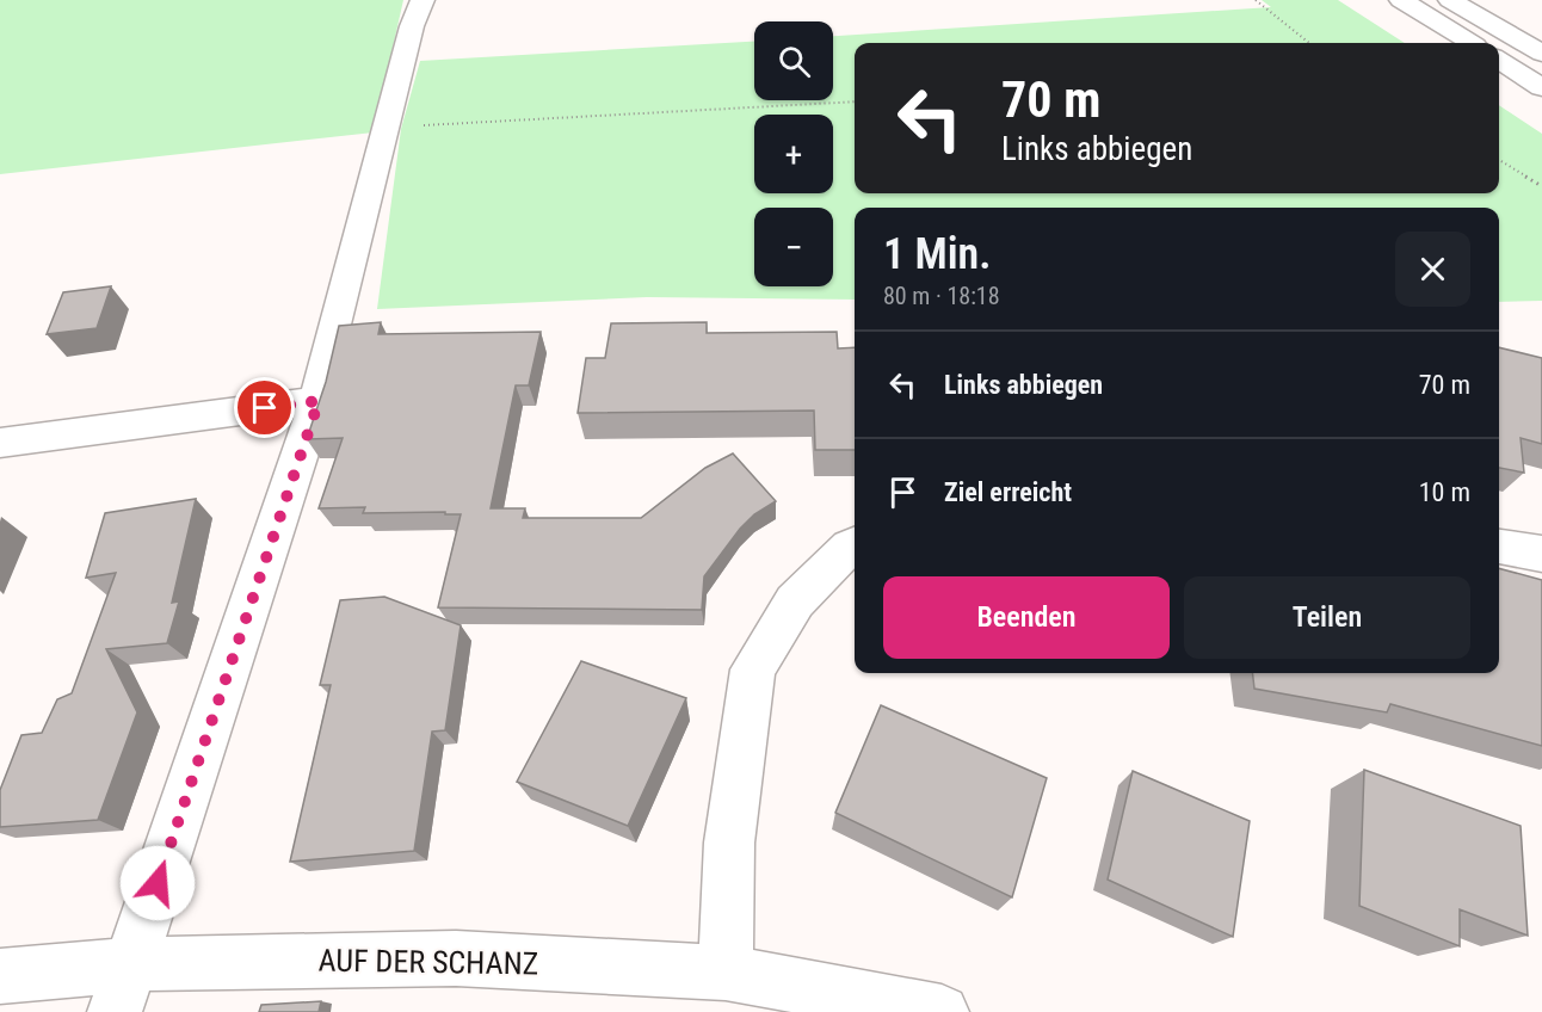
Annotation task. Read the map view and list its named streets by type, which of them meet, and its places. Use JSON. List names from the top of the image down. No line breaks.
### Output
{"streets":{"main road":["AUF DER SCHANZ"]},"page":{"map_buttons":["+","−"],"turn":["70 m","Links abbiegen"],"heading":["1 Min.","80 m · 18:18"],"list":[{"name":"Links abbiegen","value":"70 m"},{"name":"Ziel erreicht","value":"10 m"}],"buttons":["Beenden","Teilen"]}}
